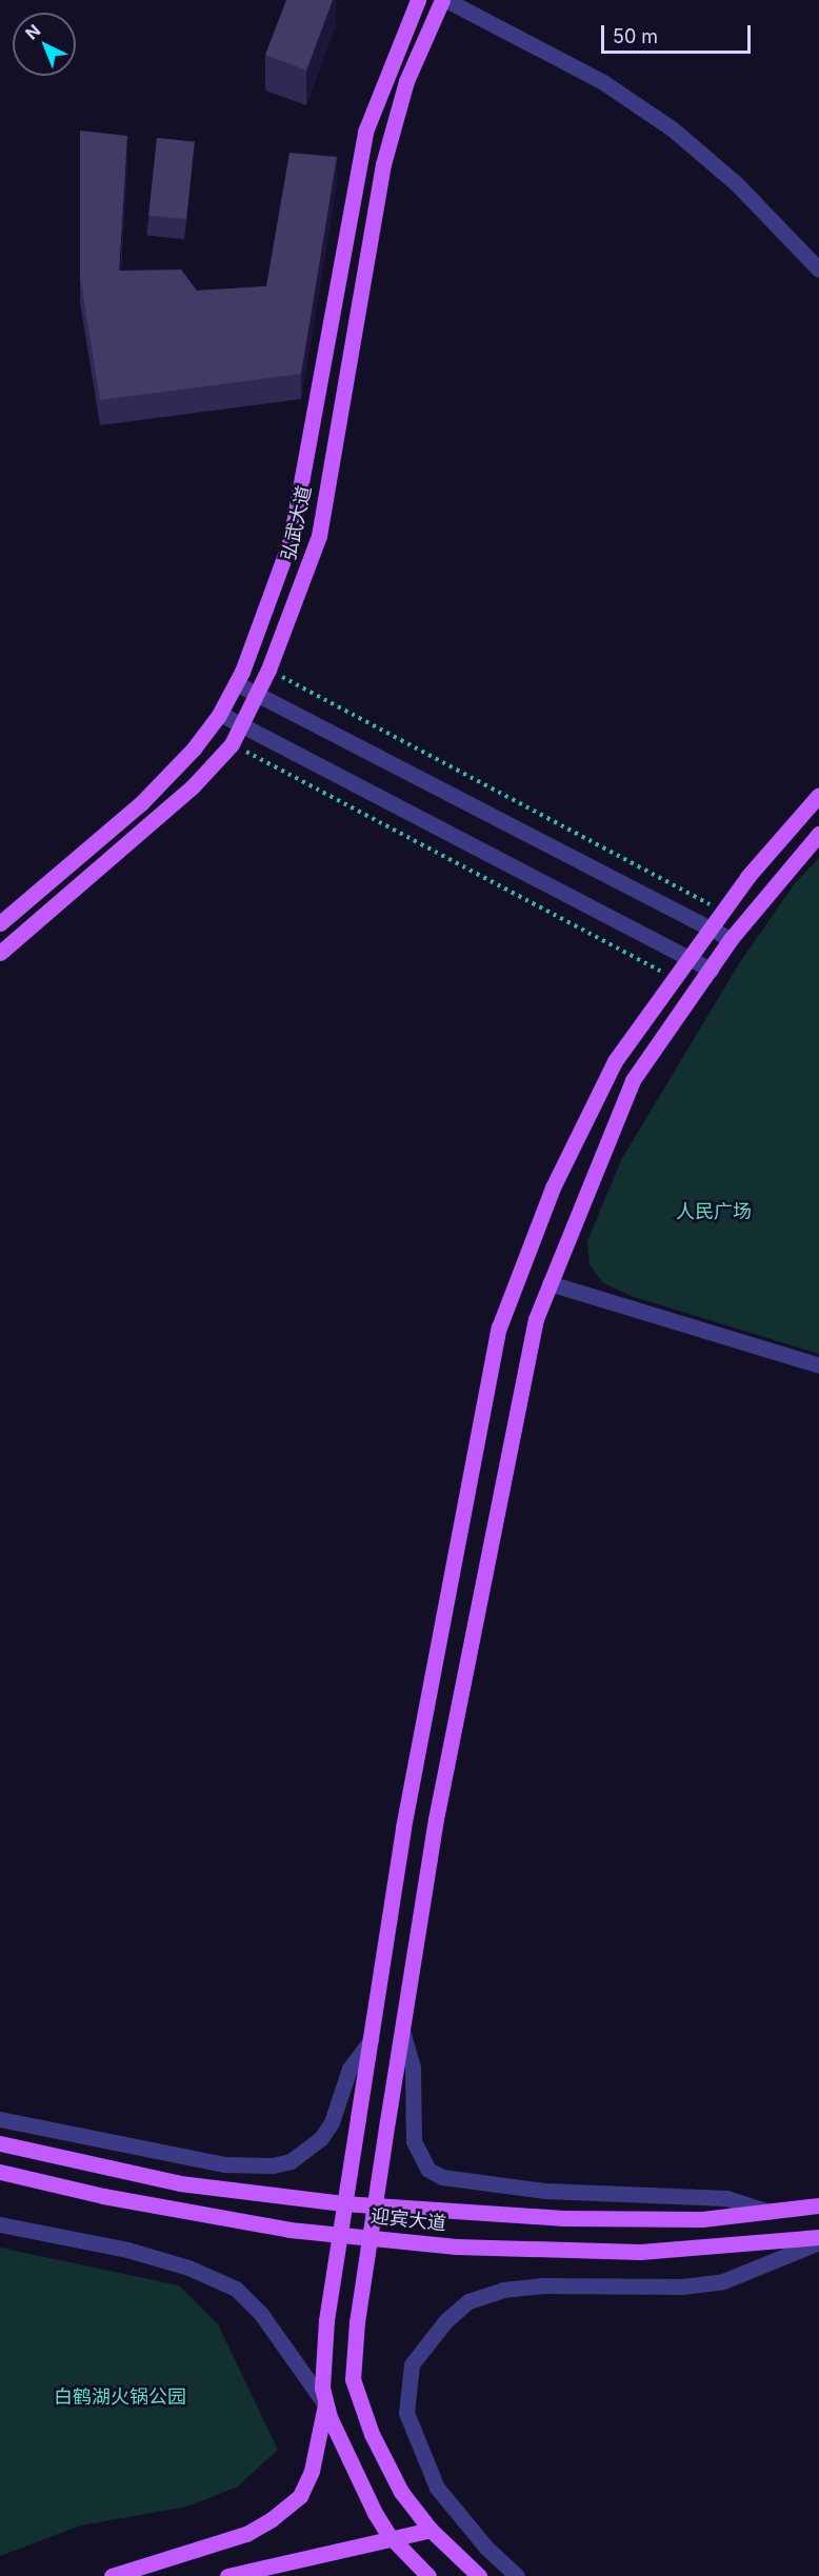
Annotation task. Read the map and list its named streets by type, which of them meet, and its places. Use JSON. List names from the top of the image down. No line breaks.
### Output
{"streets":{"main road":["弘武大道","迎宾大道"]},"parks":["人民广场","白鹤湖火锅公园"],"scale_bar":"50 m","north":"top left"}
